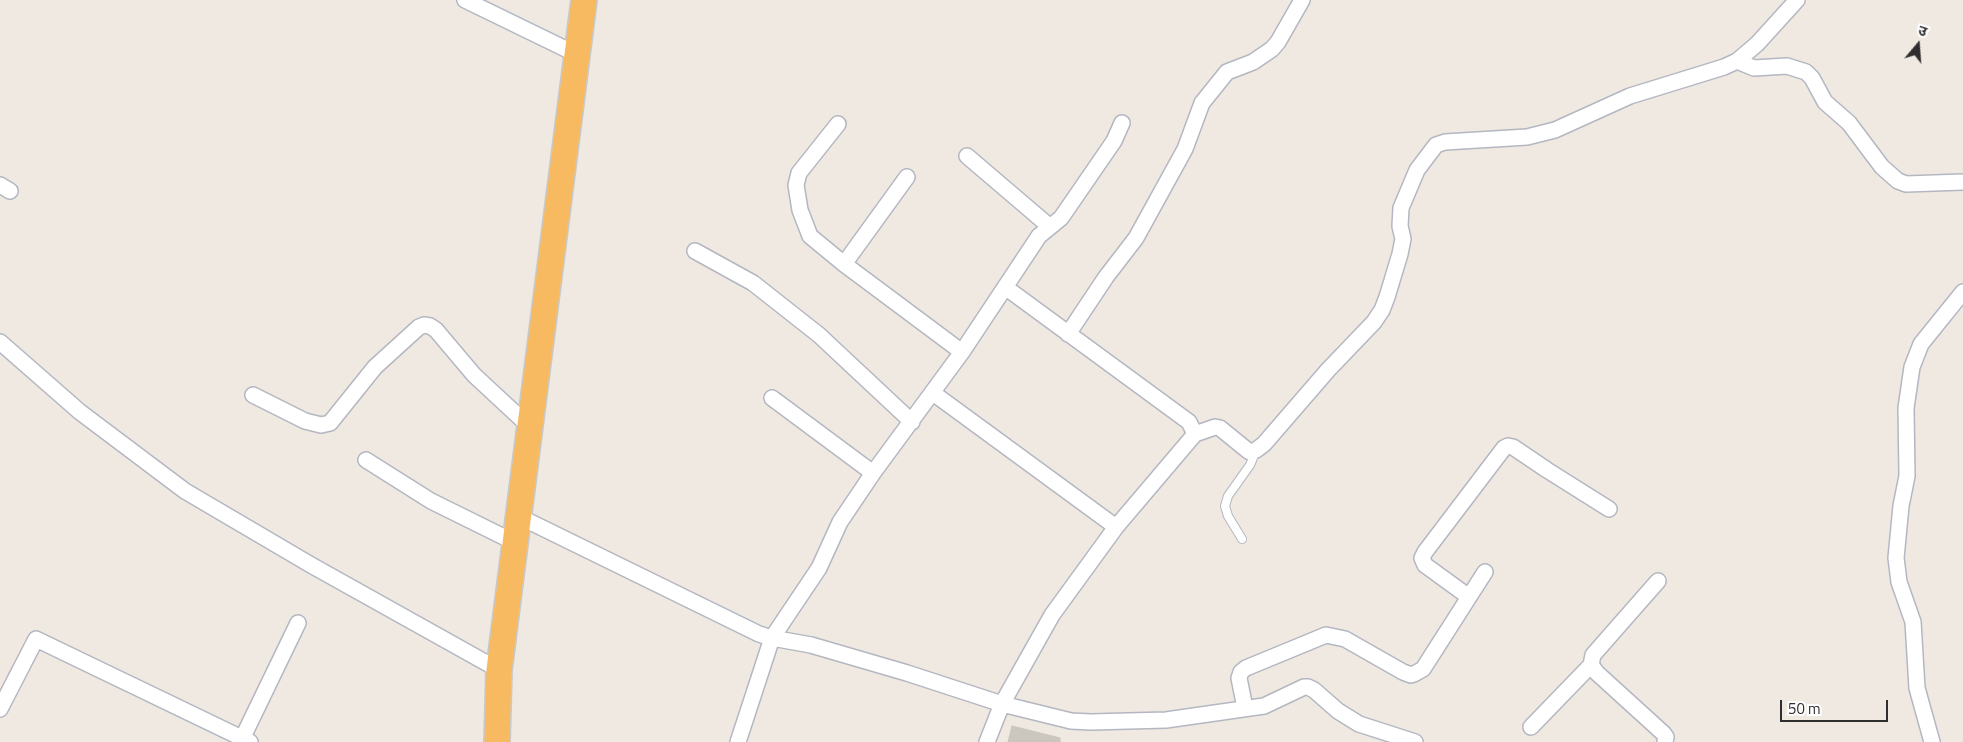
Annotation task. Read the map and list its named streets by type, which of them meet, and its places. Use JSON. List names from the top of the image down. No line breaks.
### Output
{"scale_bar":"50 m","north":"top"}
